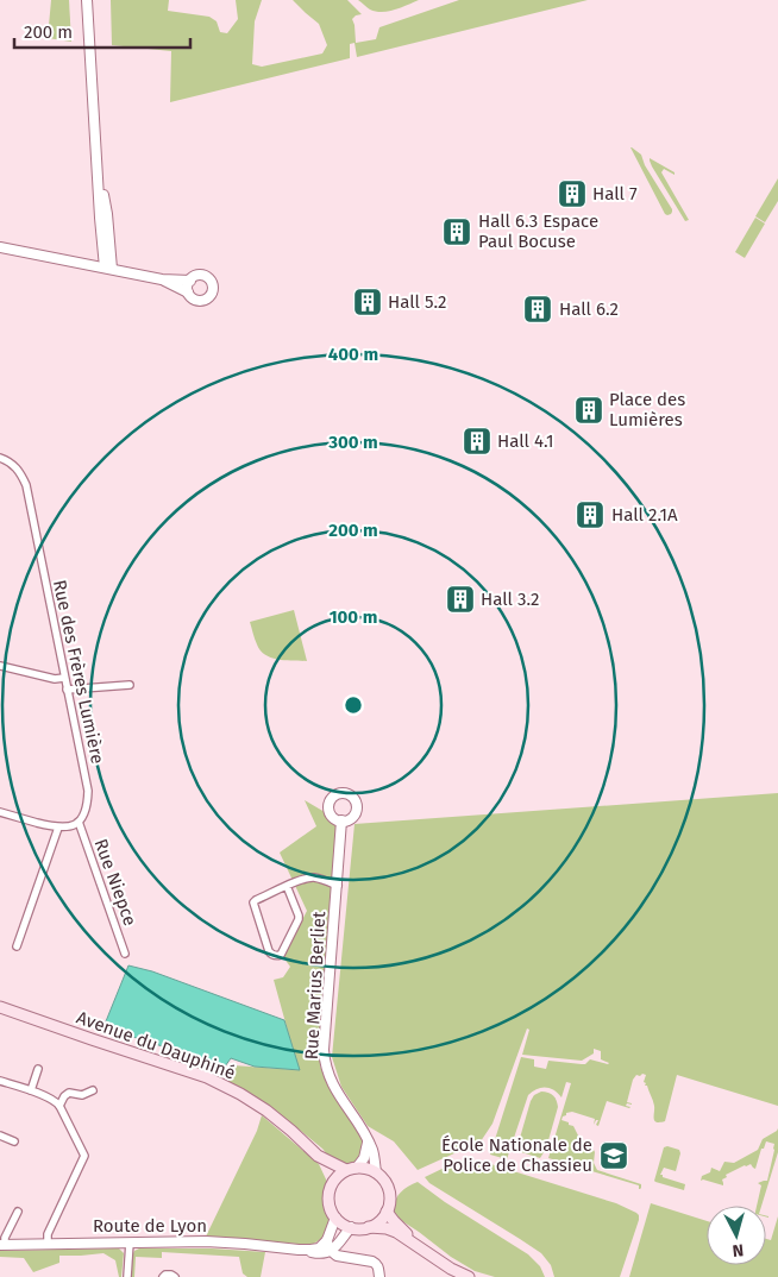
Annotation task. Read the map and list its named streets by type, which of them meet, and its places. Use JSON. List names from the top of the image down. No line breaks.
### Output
{"streets":{"main road":["Avenue du Dauphiné"],"street":["Rue des Frères Lumière","Rue Niepce","Rue Marius Berliet","Route de Lyon"]},"crossings":[["Rue des Frères Lumière","Rue Niepce"],["Rue Marius Berliet","Avenue du Dauphiné"]],"places":{"building":["Hall 7","Hall 6.3 Espace Paul Bocuse","Hall 5.2","Hall 6.2","Place des Lumières","Hall 4.1","Hall 2.1A","Hall 3.2"],"school or university":["École Nationale de Police de Chassieu"]},"scale_bar":"200 m","north":"bottom","rings":["400 m","300 m","200 m","100 m"]}
